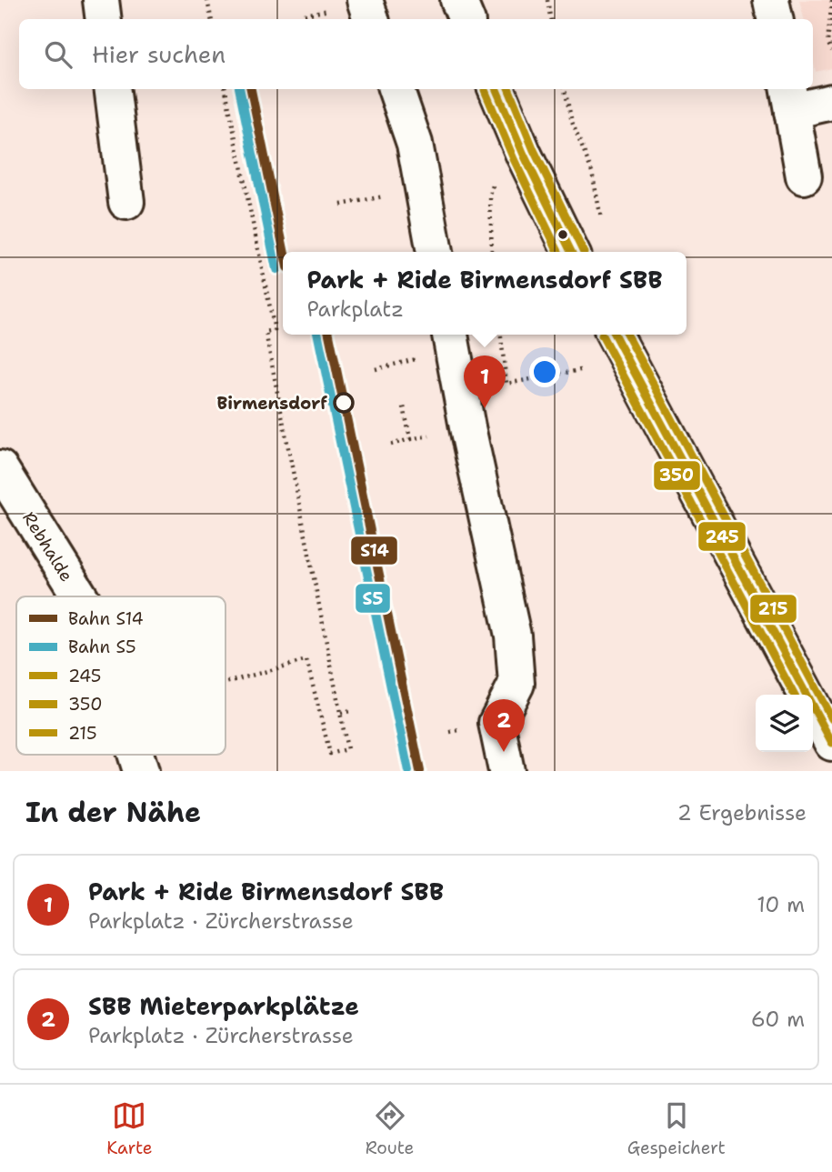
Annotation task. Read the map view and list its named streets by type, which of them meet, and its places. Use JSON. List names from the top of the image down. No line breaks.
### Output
{"streets":{"street":["Rebhalde"]},"places":["Birmensdorf"],"lines":["rail line S14","rail line S5","transit line 245","transit line 215","transit line 350"],"legend":["Bahn S14","Bahn S5","245","350","215"],"page":{"search":"Hier suchen","popup":["Park + Ride Birmensdorf SBB","Parkplatz"],"pins":["1","2"],"heading":["In der Nähe","2 Ergebnisse"],"list":[{"mark":"1","name":"Park + Ride Birmensdorf SBB","note":"Parkplatz · Zürcherstrasse","value":"10 m"},{"mark":"2","name":"SBB Mieterparkplätze","note":"Parkplatz · Zürcherstrasse","value":"60 m"}],"nav":["Karte","Route","Gespeichert"]}}
